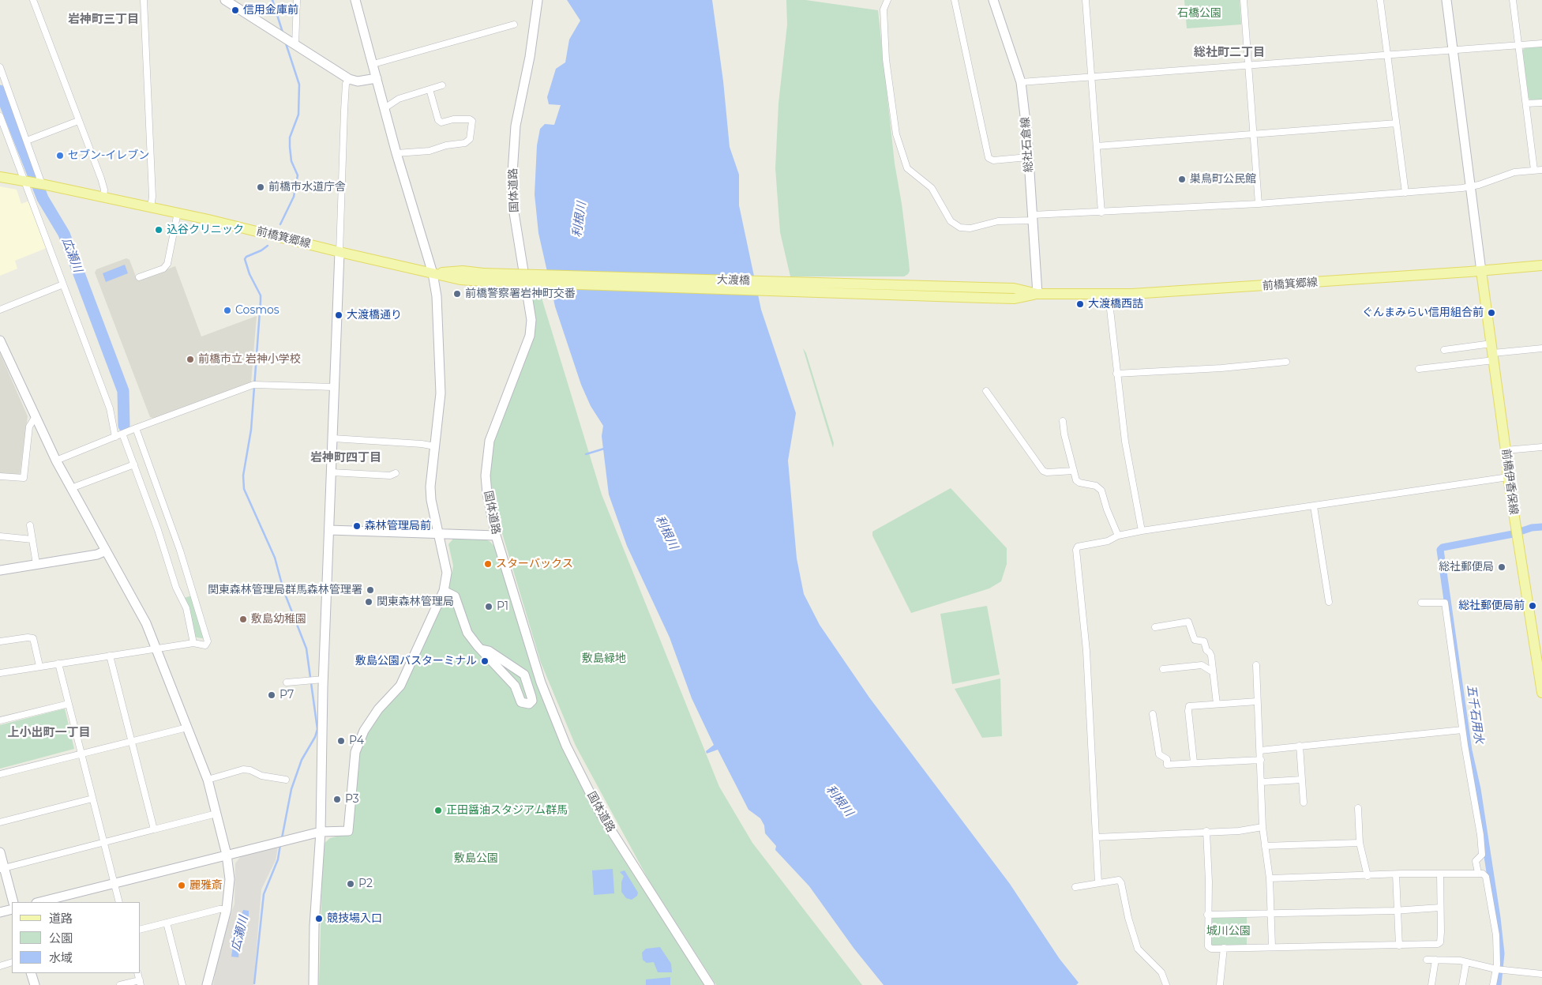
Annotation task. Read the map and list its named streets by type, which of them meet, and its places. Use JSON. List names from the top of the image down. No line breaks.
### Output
{"streets":{"main road":["前橋箕郷線","大渡橋","前橋伊香保線"],"street":["総社石倉線","国体道路"]},"crossings":[["総社石倉線","前橋箕郷線"],["前橋箕郷線","大渡橋"],["前橋箕郷線","前橋伊香保線"]],"districts":["岩神町三丁目","総社町二丁目","岩神町四丁目","上小出町一丁目"],"water":["利根川","広瀬川","五千石用水"],"parks":["石橋公園","敷島緑地","敷島公園","城川公園"],"places":["信用金庫前","セブン-イレブン","巣鳥町公民館","前橋市水道庁舎","込谷クリニック","前橋警察署岩神町交番","大渡橋西詰","Cosmos","ぐんまみらい信用組合前","大渡橋通り","前橋市立 岩神小学校","森林管理局前","スターバックス","総社郵便局","関東森林管理局群馬森林管理署","関東森林管理局","総社郵便局前","P1","敷島幼稚園","敷島公園バスターミナル","P7","P4","P3","正田醤油スタジアム群馬","P2","麗雅斎","競技場入口"],"legend":["道路","公園","水域"]}
